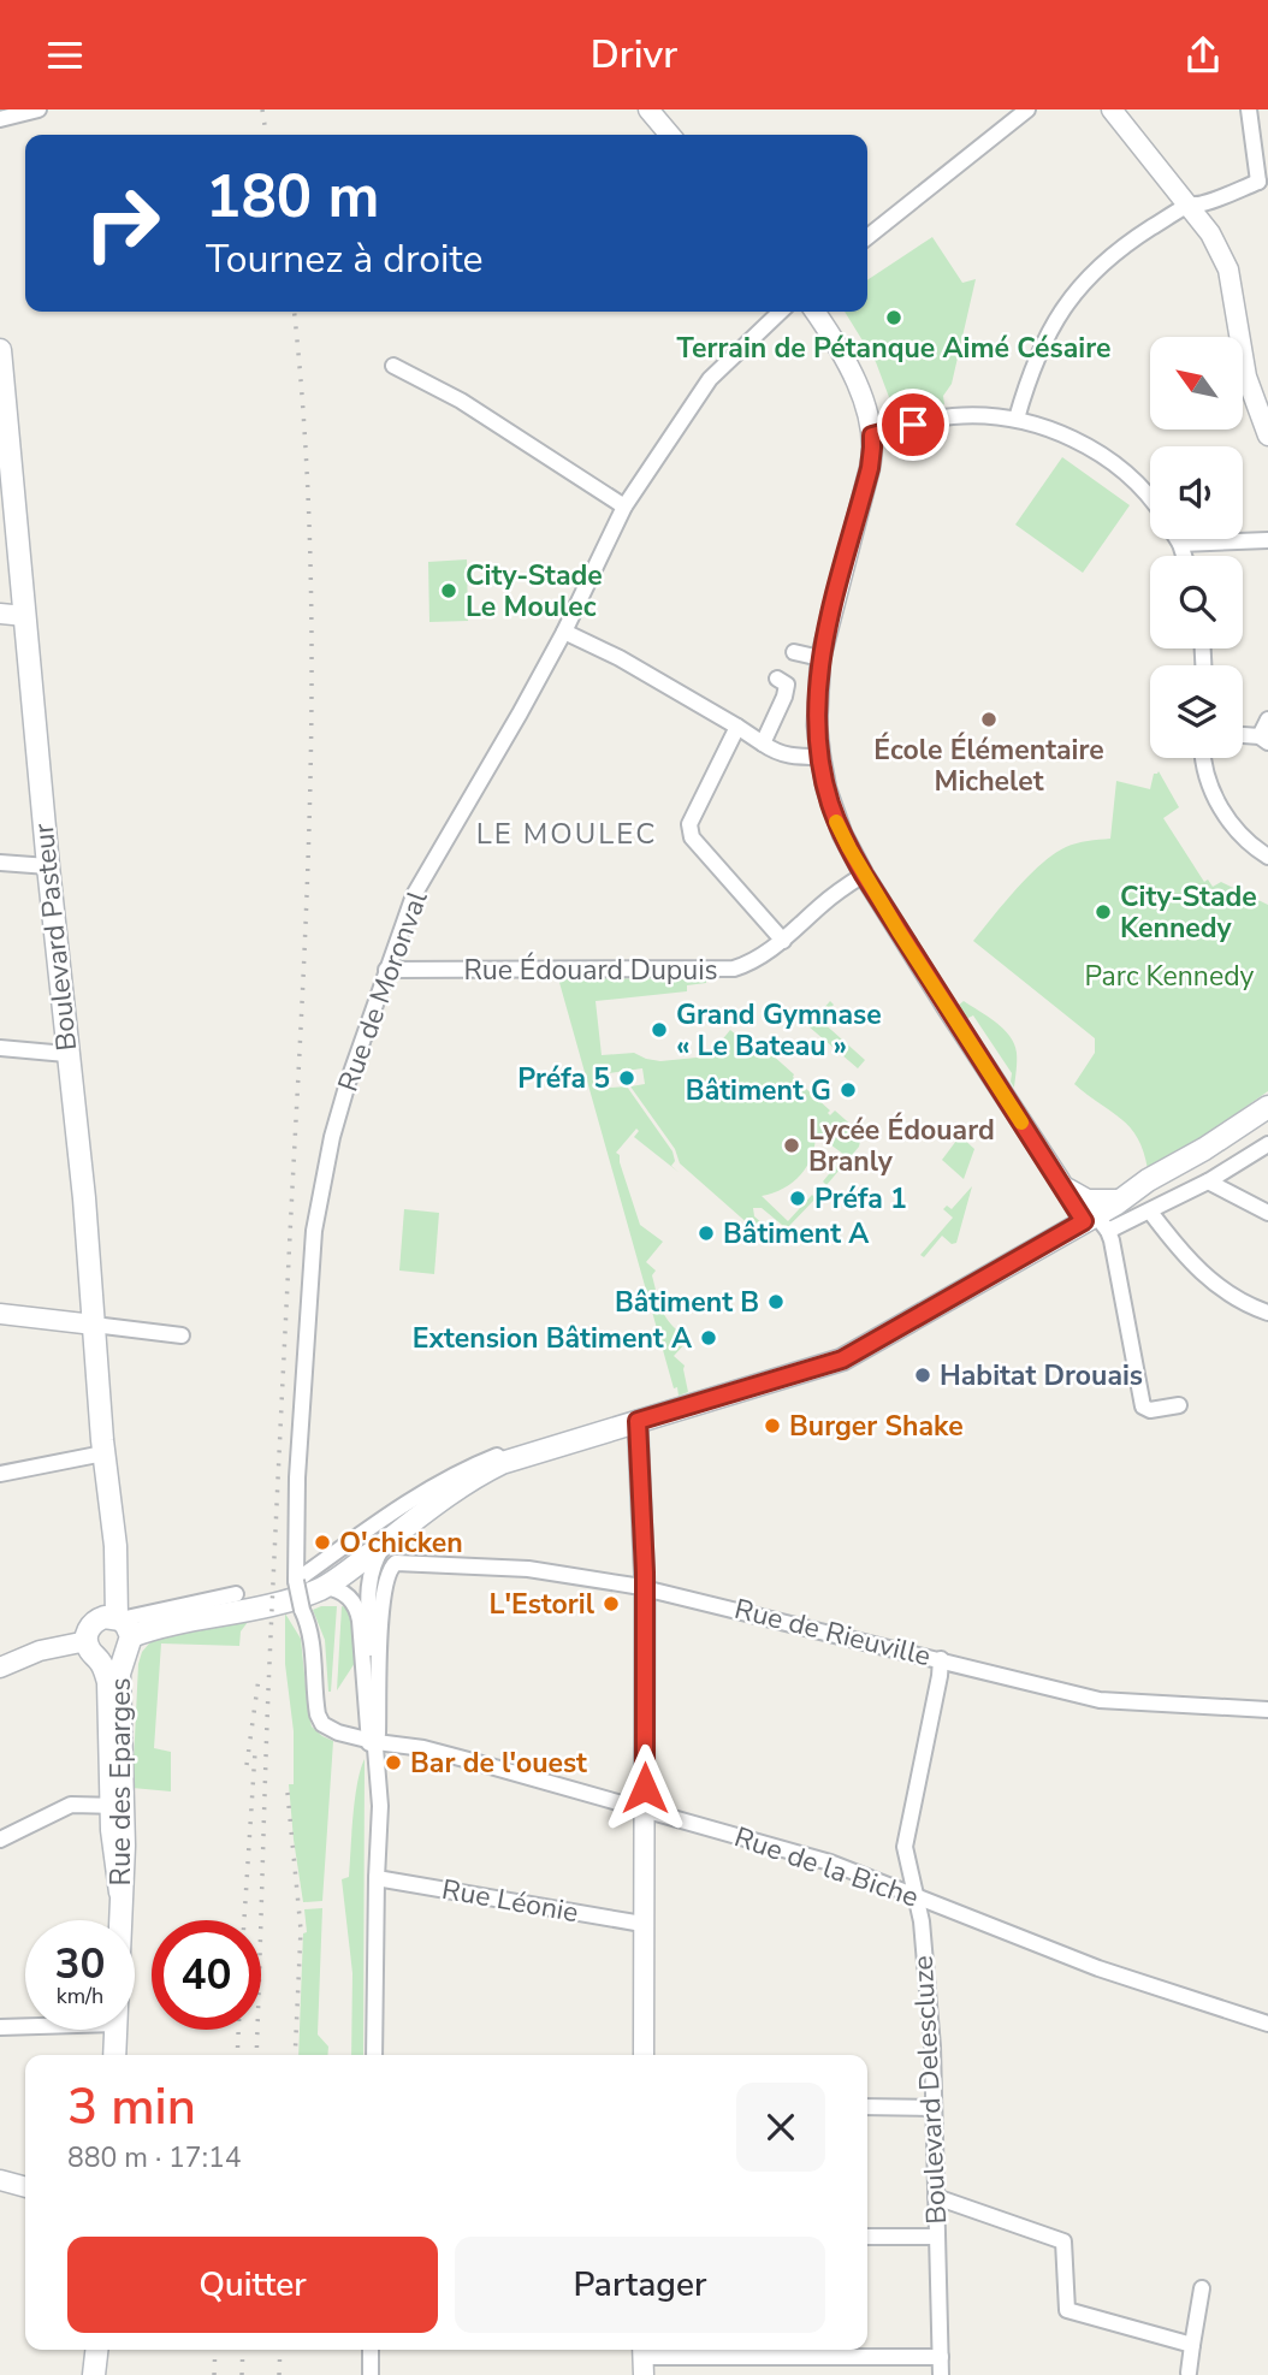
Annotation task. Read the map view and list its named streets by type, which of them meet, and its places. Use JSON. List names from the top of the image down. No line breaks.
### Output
{"streets":{"main road":["Boulevard Pasteur","Rue des Eparges"],"street":["Rue Édouard Dupuis","Rue de Moronval","Rue de Rieuville","Rue de la Biche","Rue Léonie","Boulevard Delescluze"]},"crossings":[["Boulevard Pasteur","Rue des Eparges"],["Rue Édouard Dupuis","Rue de Moronval"],["Rue de Moronval","Rue de Rieuville"],["Rue de Moronval","Rue de la Biche"],["Rue de Rieuville","Rue de la Biche"],["Rue de Rieuville","Boulevard Delescluze"],["Rue de la Biche","Boulevard Delescluze"]],"districts":["LE MOULEC"],"parks":["Parc Kennedy"],"places":["Terrain de Pétanque Aimé Césaire","City-Stade Le Moulec","École Élémentaire Michelet","City-Stade Kennedy","Grand Gymnase « Le Bateau »","Préfa 5","Bâtiment G","Lycée Édouard Branly","Préfa 1","Bâtiment A","Bâtiment B","Extension Bâtiment A","Habitat Drouais","Burger Shake","O'chicken","L'Estoril","Bar de l'ouest"],"north":"top left","page":{"header":"Drivr","turn":["180 m","Tournez à droite"],"speed":"30 km/h","limit":"40","heading":["3 min","880 m · 17:14"],"buttons":["Quitter","Partager"]}}
